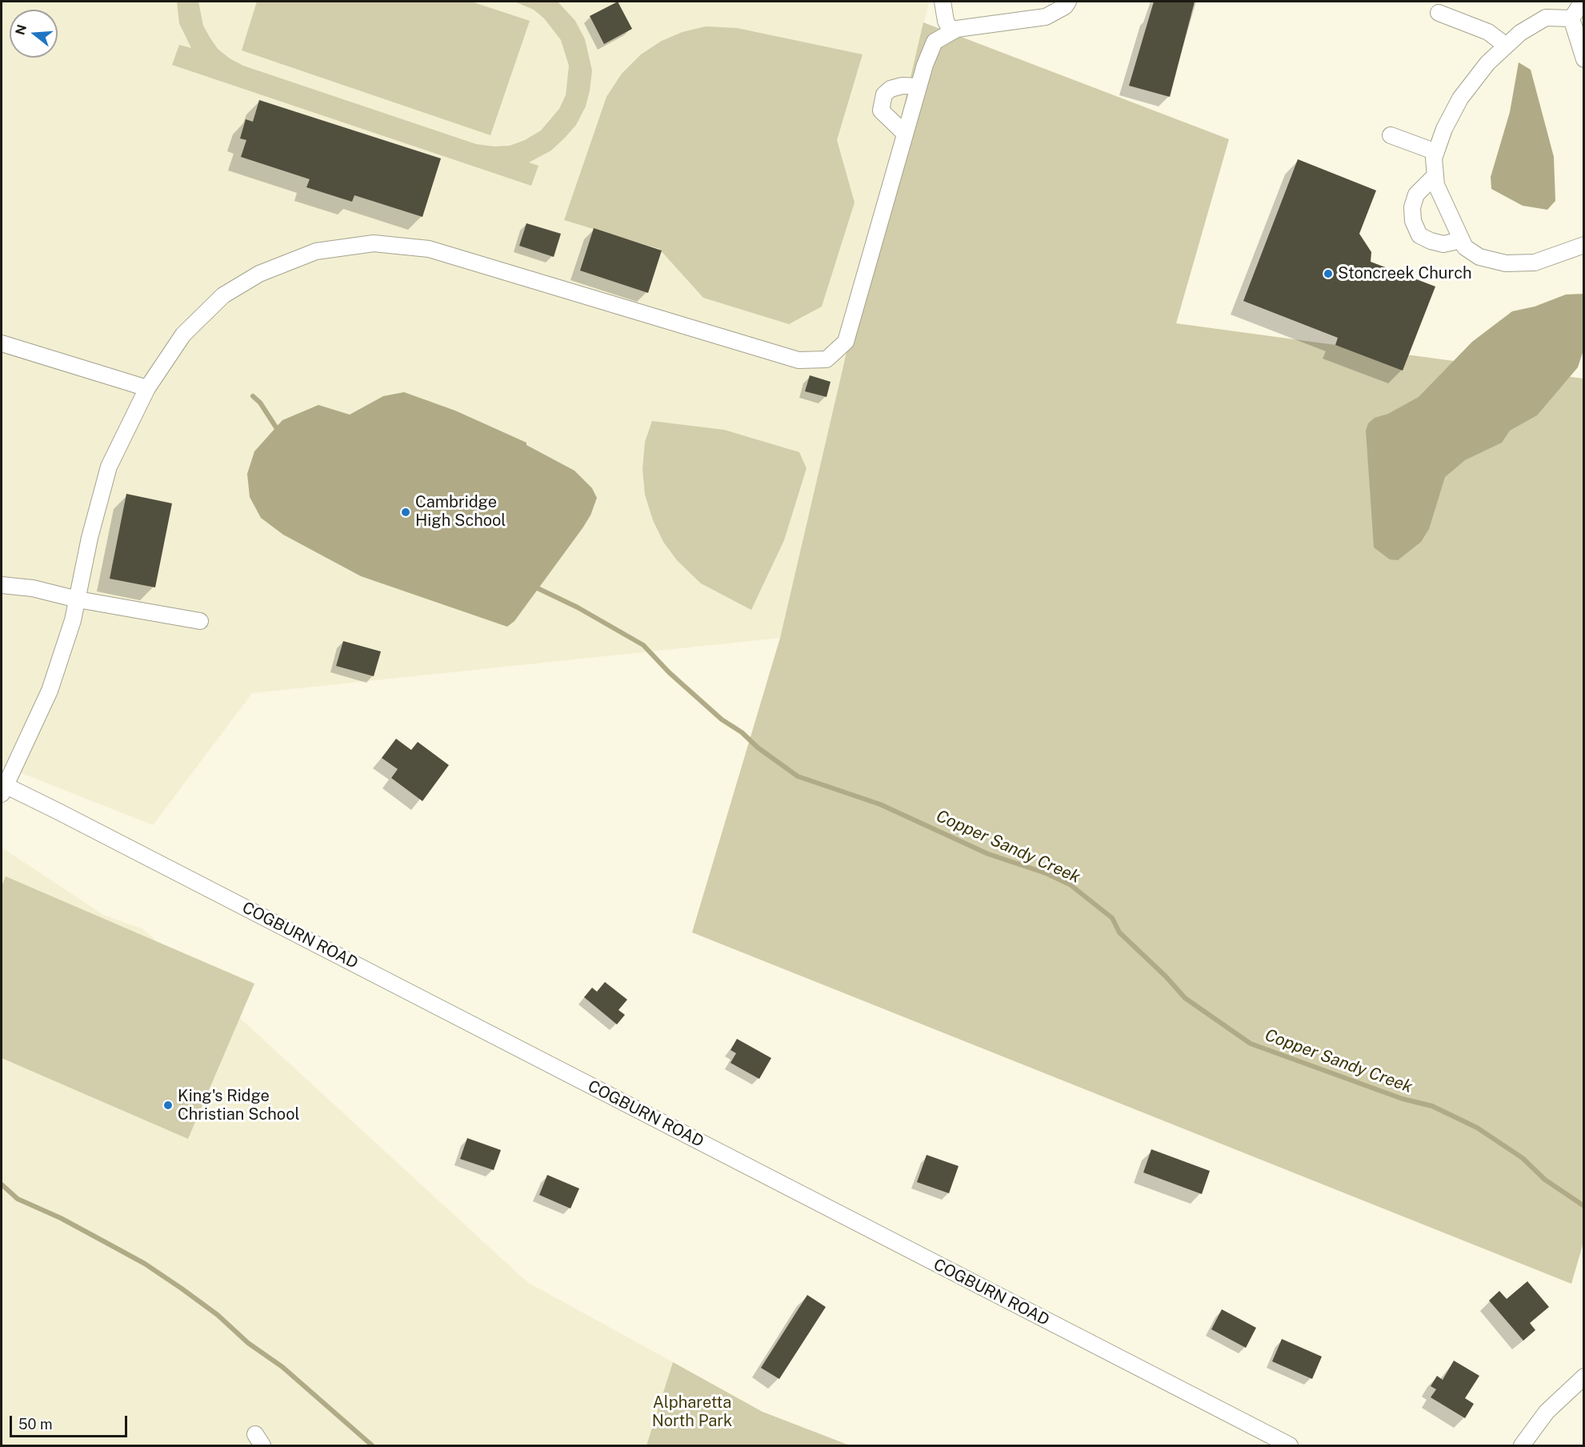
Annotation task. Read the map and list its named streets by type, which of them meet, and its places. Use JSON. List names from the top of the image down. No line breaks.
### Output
{"streets":{"street":["COGBURN ROAD"]},"water":["Copper Sandy Creek"],"parks":["Alpharetta North Park"],"places":["Stoncreek Church","Cambridge High School","King's Ridge Christian School"],"scale_bar":"50 m","north":"left"}
